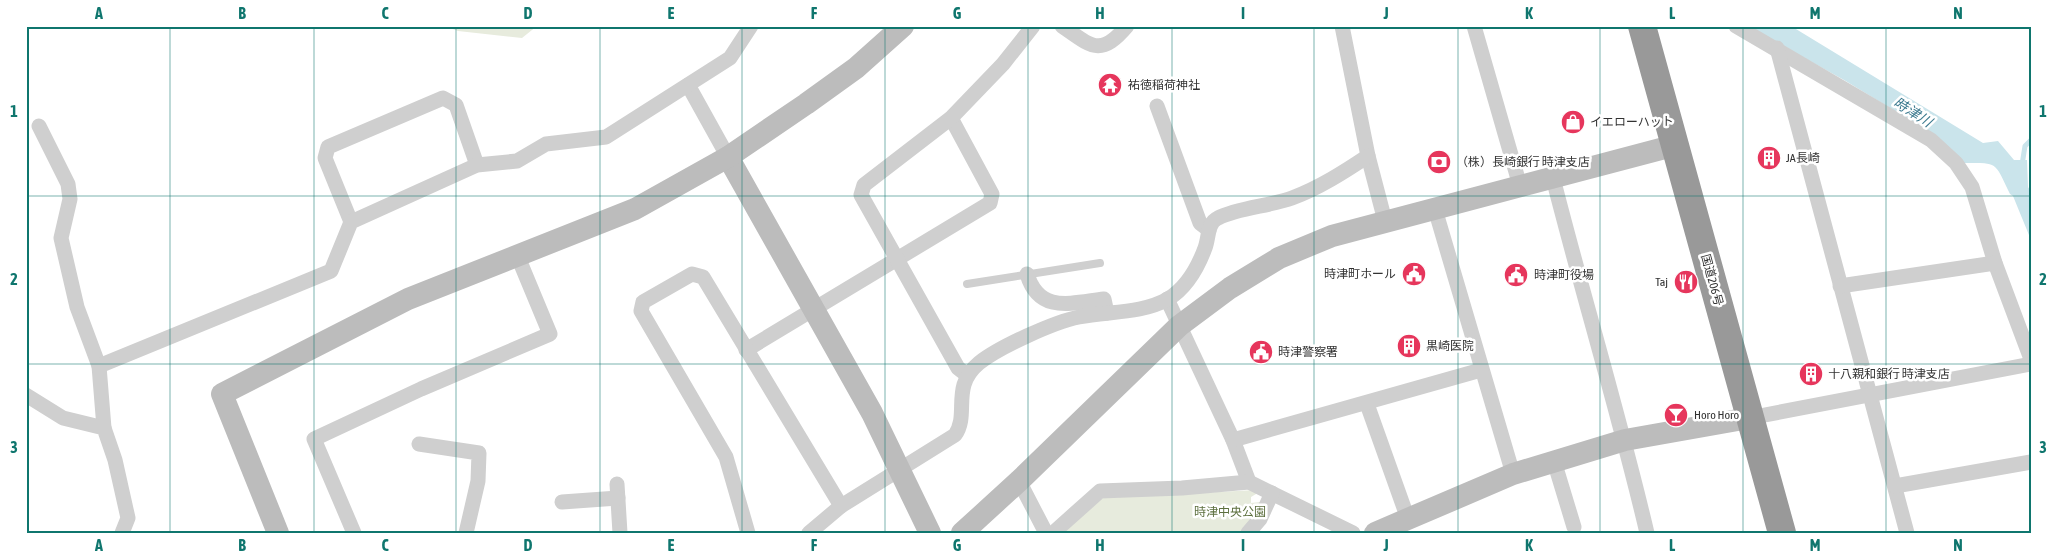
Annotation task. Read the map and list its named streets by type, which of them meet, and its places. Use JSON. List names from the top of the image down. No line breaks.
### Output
{"streets":{"highway":["国道206号"]},"water":["時津川"],"parks":["時津中央公園"],"places":{"temple":["祐徳稲荷神社"],"shop":["イエローハット"],"building":["JA長崎","黒崎医院","十八親和銀行 時津支店"],"bank":["（株）長崎銀行 時津支店"],"public building":["時津町ホール","時津町役場","時津警察署"],"restaurant":["Taj"],"bar":["Horo Horo"]},"grid":{"columns":["A","B","C","D","E","F","G","H","I","J","K","L","M","N"],"rows":["1","2","3"]}}
